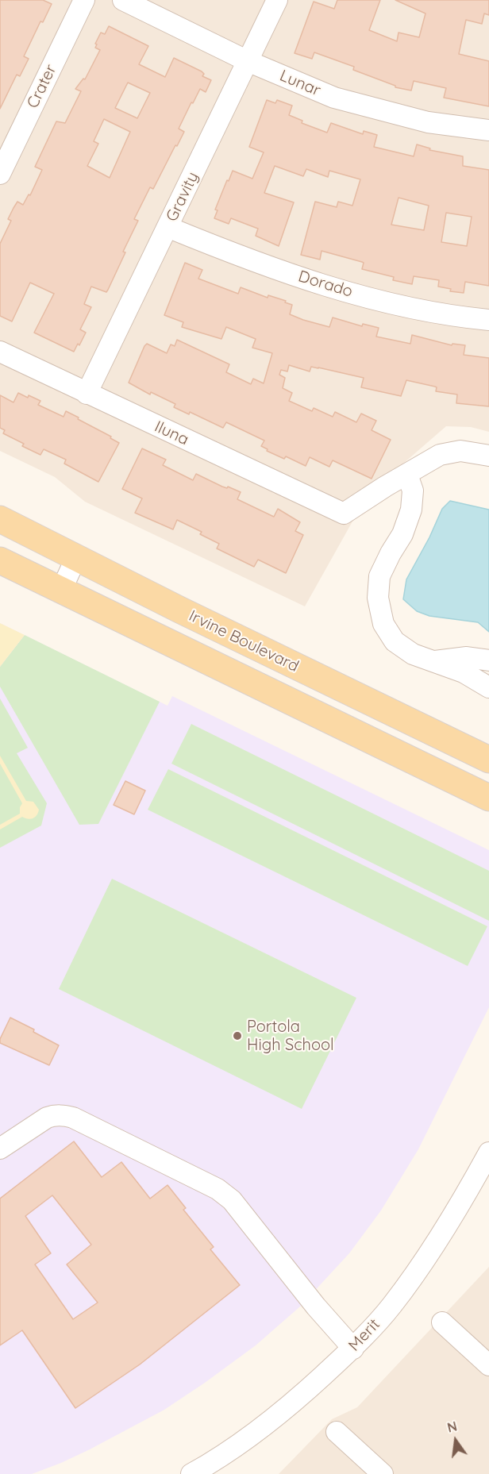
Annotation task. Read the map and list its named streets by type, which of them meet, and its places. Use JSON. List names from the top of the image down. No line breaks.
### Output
{"streets":{"main road":["Irvine Boulevard"],"street":["Lunar","Crater","Gravity","Dorado","Iluna","Merit"]},"crossings":[["Lunar","Gravity"],["Gravity","Dorado"],["Gravity","Iluna"]],"places":["Portola High School"],"north":"top"}
